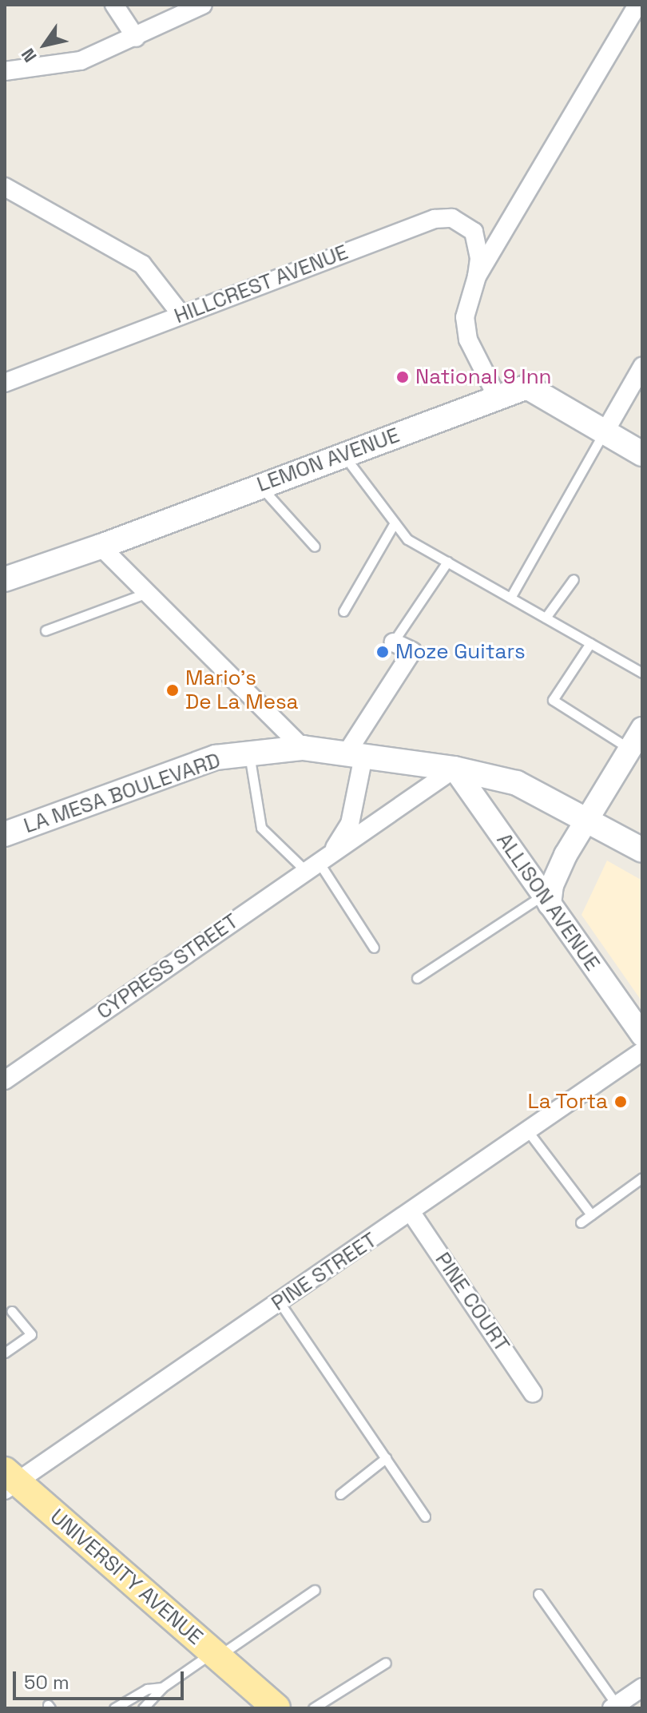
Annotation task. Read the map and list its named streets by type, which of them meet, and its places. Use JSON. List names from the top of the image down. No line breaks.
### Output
{"streets":{"main road":["LEMON AVENUE","LA MESA BOULEVARD","UNIVERSITY AVENUE"],"street":["HILLCREST AVENUE","ALLISON AVENUE","CYPRESS STREET","PINE STREET","PINE COURT"]},"crossings":[["HILLCREST AVENUE","LEMON AVENUE"],["LA MESA BOULEVARD","ALLISON AVENUE"],["LA MESA BOULEVARD","CYPRESS STREET"],["ALLISON AVENUE","CYPRESS STREET"],["PINE STREET","PINE COURT"],["PINE STREET","UNIVERSITY AVENUE"]],"places":["National 9 Inn","Moze Guitars","Mario's De La Mesa","La Torta"],"scale_bar":"50 m","north":"bottom left"}
